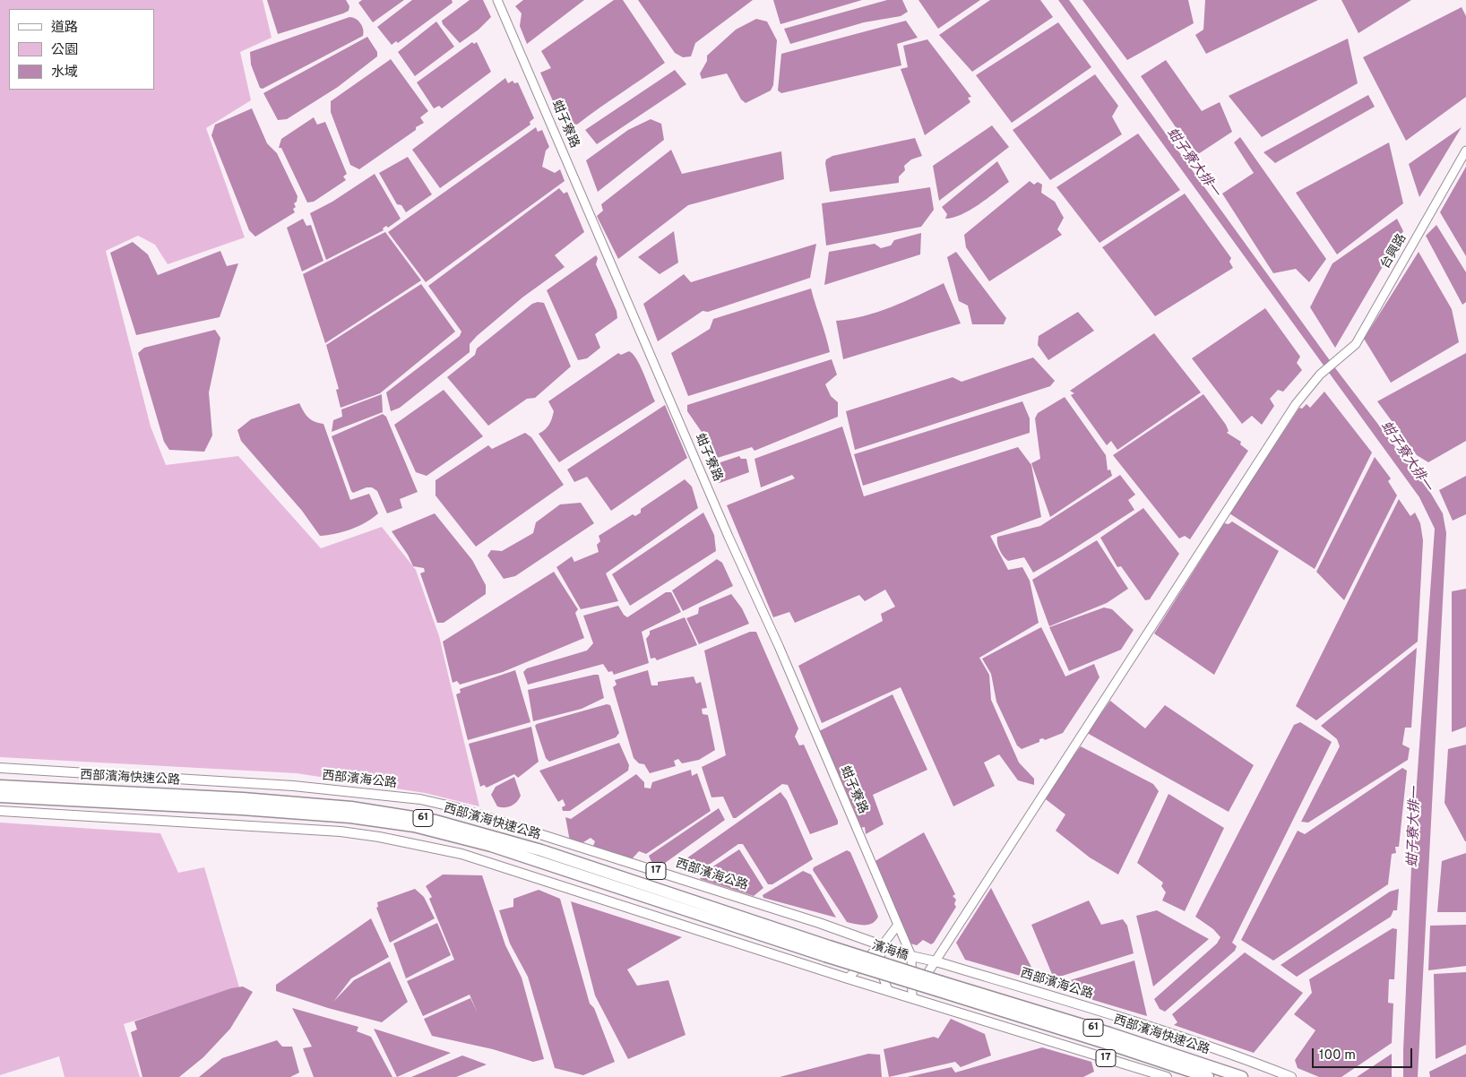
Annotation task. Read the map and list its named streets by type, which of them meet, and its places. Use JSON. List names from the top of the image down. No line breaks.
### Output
{"streets":{"highway":["西部濱海快速公路","61","濱海橋"],"main road":["西部濱海公路","17"],"street":["蚶子寮路","台興路"]},"crossings":[["蚶子寮路","西部濱海公路"],["台興路","西部濱海公路"],["台興路","17"],["西部濱海快速公路","濱海橋"]],"water":["蚶子寮大排一"],"legend":["道路","公園","水域"],"scale_bar":"100 m"}
